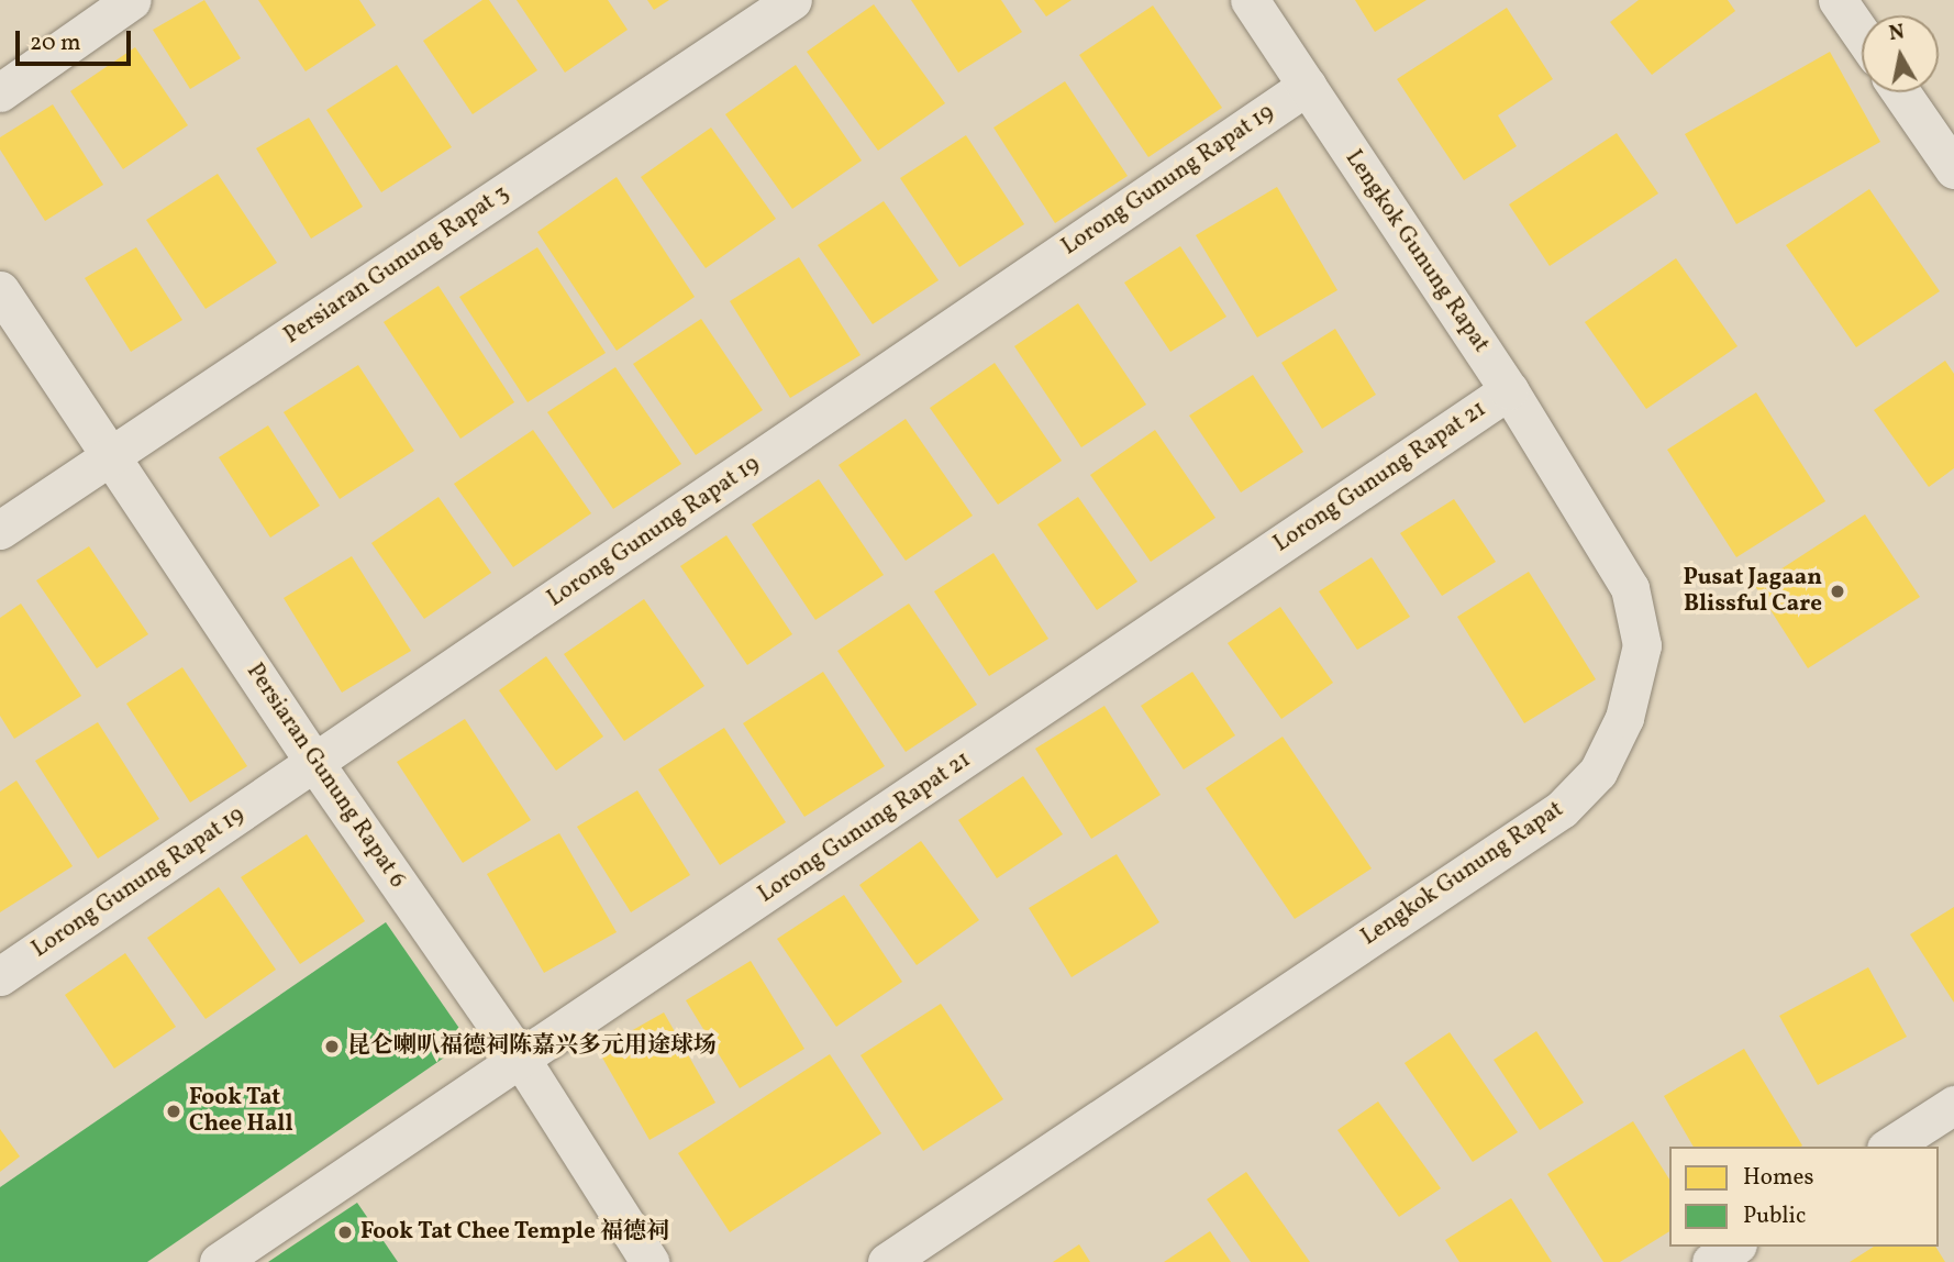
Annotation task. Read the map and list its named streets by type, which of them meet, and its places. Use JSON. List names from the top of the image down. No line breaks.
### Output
{"streets":{"street":["Lorong Gunung Rapat 19","Lengkok Gunung Rapat","Persiaran Gunung Rapat 3","Lorong Gunung Rapat 21","Persiaran Gunung Rapat 6"]},"crossings":[["Lorong Gunung Rapat 19","Lengkok Gunung Rapat"],["Lorong Gunung Rapat 19","Persiaran Gunung Rapat 6"],["Lengkok Gunung Rapat","Lorong Gunung Rapat 21"],["Persiaran Gunung Rapat 3","Persiaran Gunung Rapat 6"],["Lorong Gunung Rapat 21","Persiaran Gunung Rapat 6"]],"places":["Pusat Jagaan Blissful Care","昆仑喇叭福德祠陈嘉兴多元用途球场","Fook Tat Chee Hall","Fook Tat Chee Temple 福德祠"],"legend":["Homes","Public"],"scale_bar":"20 m","north":"top"}
